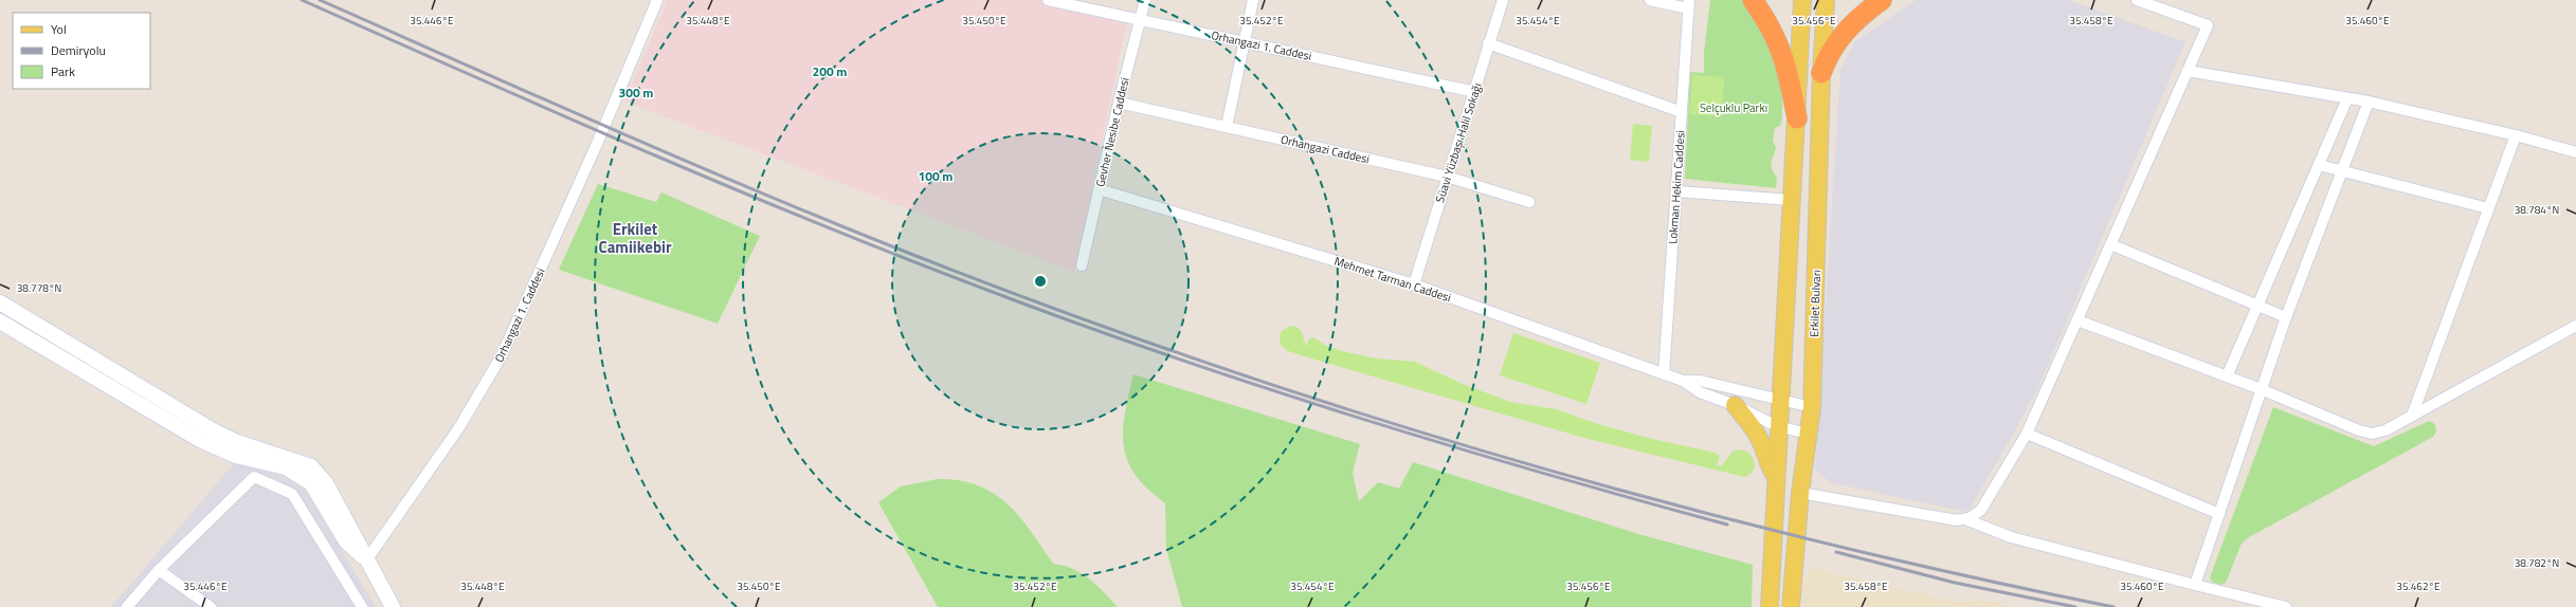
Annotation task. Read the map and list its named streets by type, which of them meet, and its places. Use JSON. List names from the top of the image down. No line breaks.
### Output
{"streets":{"main road":["Erkilet Bulvarı"],"street":["Orhangazi 1. Caddesi","Gevher Nesibe Caddesi","Süavi Yüzbaşı Halil Sokağı","Orhangazi Caddesi","Lokman Hekim Caddesi","Mehmet Tarman Caddesi"]},"crossings":[["Orhangazi 1. Caddesi","Gevher Nesibe Caddesi"],["Orhangazi 1. Caddesi","Süavi Yüzbaşı Halil Sokağı"],["Gevher Nesibe Caddesi","Orhangazi Caddesi"],["Gevher Nesibe Caddesi","Mehmet Tarman Caddesi"],["Süavi Yüzbaşı Halil Sokağı","Orhangazi Caddesi"],["Süavi Yüzbaşı Halil Sokağı","Mehmet Tarman Caddesi"],["Lokman Hekim Caddesi","Mehmet Tarman Caddesi"],["Mehmet Tarman Caddesi","Erkilet Bulvarı"]],"districts":["Erkilet Camiikebir"],"parks":["Selçuklu Parkı"],"legend":["Yol","Demiryolu","Park"],"coordinates":["35.446°E","35.448°E","35.450°E","35.452°E","35.454°E","35.456°E","35.458°E","35.460°E","38.784°N","38.778°N","38.782°N","35.462°E"],"rings":["200 m","300 m","100 m"]}
